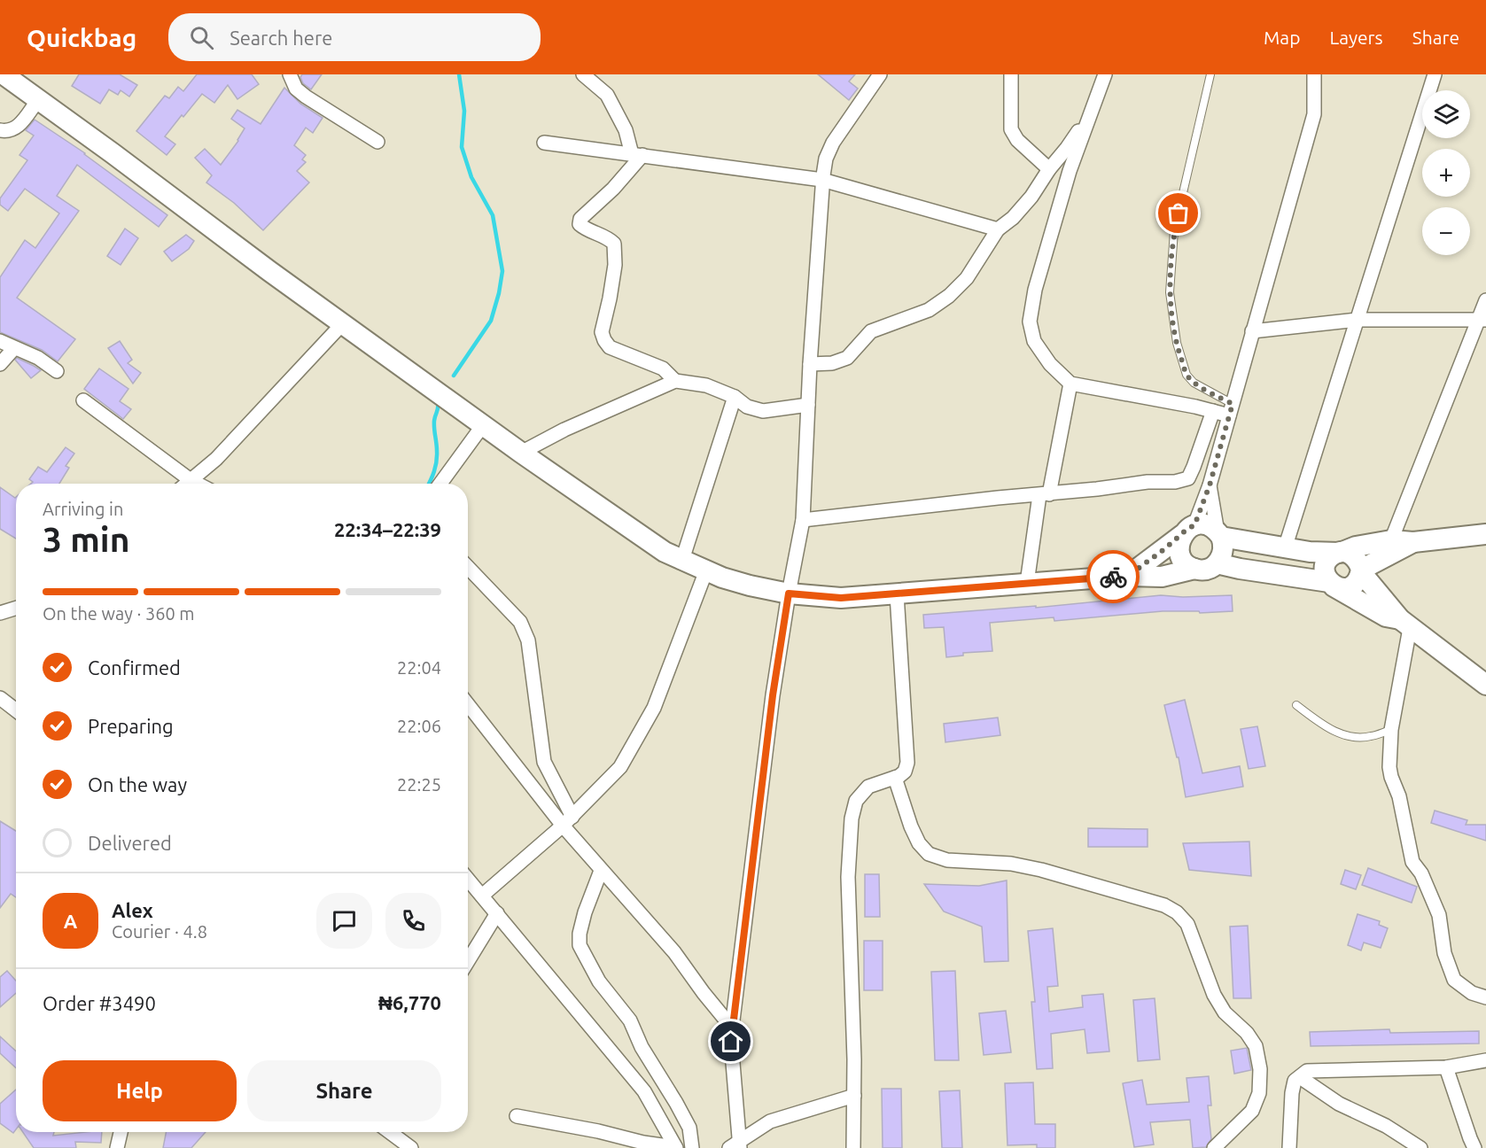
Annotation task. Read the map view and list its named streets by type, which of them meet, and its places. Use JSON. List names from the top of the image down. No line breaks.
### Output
{"page":{"header":"Quickbag","search":"Search here","nav":["Map","Layers","Share"],"map_buttons":["+","−"],"heading":["3 min","Arriving in","22:34–22:39"],"panel":["Alex","Courier · 4.8","Order #3490","₦6,770"],"bar":"On the way · 360 m","list":[["Confirmed","22:04"],["Preparing","22:06"],["On the way","22:25"],"Delivered"],"round":"A","buttons":["Help","Share"]}}
